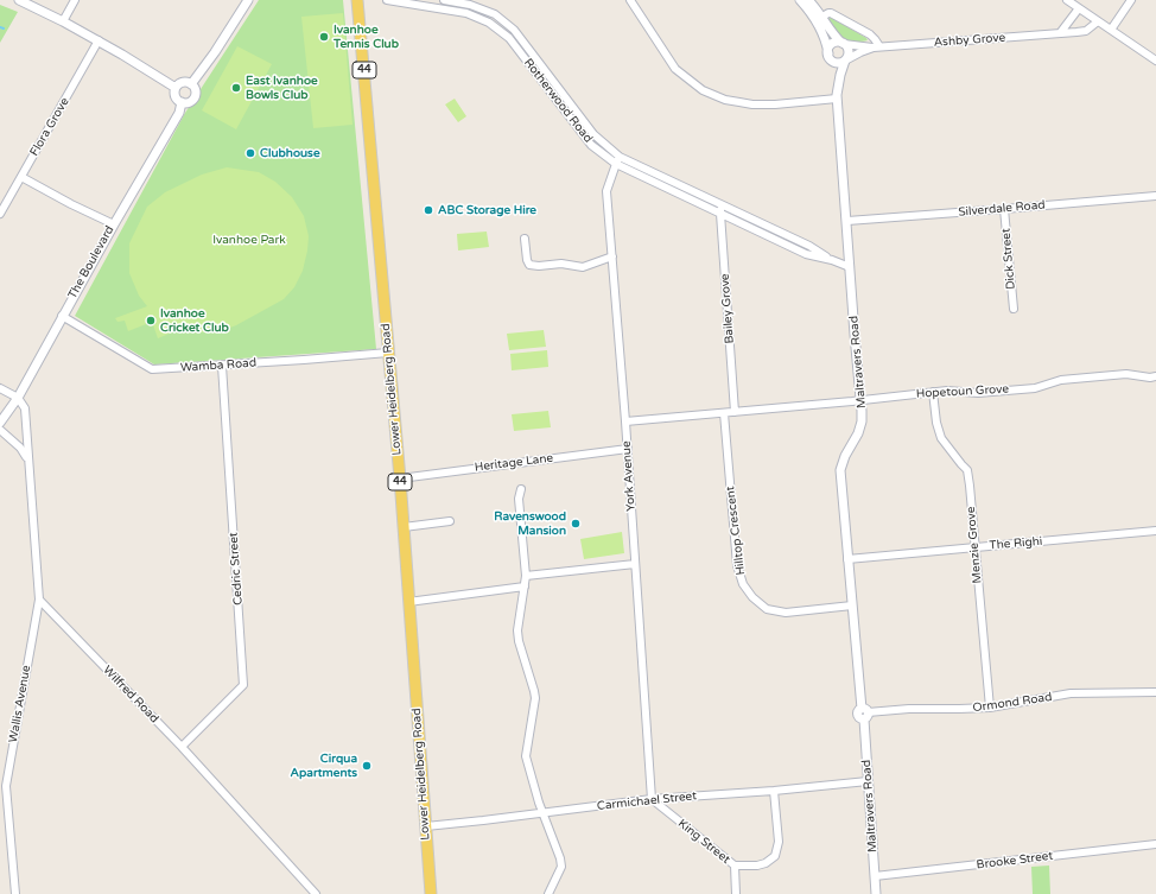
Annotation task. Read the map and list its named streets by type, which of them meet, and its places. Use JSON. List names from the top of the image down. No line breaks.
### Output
{"streets":{"main road":["44","Lower Heidelberg Road"],"street":["Ashby Grove","Rotherwood Road","Flora Grove","Silverdale Road","Dick Street","The Boulevard","Bailey Grove","Maltravers Road","Wamba Road","Hopetoun Grove","Heritage Lane","York Avenue","Hilltop Crescent","The Righi","Menzie Grove","Cedric Street","Wilfred Road","Ormond Road","Wallis Avenue","Carmichael Street","King Street","Brooke Street"]},"crossings":[["Ashby Grove","Maltravers Road"],["Rotherwood Road","Bailey Grove"],["Rotherwood Road","Maltravers Road"],["Rotherwood Road","York Avenue"],["Silverdale Road","Dick Street"],["Silverdale Road","Maltravers Road"],["The Boulevard","Wamba Road"],["Bailey Grove","Hopetoun Grove"],["Maltravers Road","Hopetoun Grove"],["Maltravers Road","Hilltop Crescent"],["Maltravers Road","The Righi"],["Maltravers Road","Ormond Road"],["Maltravers Road","Carmichael Street"],["Maltravers Road","Brooke Street"],["Wamba Road","Lower Heidelberg Road"],["Wamba Road","Cedric Street"],["Lower Heidelberg Road","Heritage Lane"],["Lower Heidelberg Road","Carmichael Street"],["Hopetoun Grove","York Avenue"],["Hopetoun Grove","Hilltop Crescent"],["Hopetoun Grove","Menzie Grove"],["Heritage Lane","York Avenue"],["York Avenue","Carmichael Street"],["York Avenue","King Street"],["The Righi","Menzie Grove"],["Menzie Grove","Ormond Road"],["Cedric Street","Wilfred Road"],["Wilfred Road","Wallis Avenue"],["Carmichael Street","King Street"]],"parks":["Ivanhoe Park"],"places":["Ivanhoe Tennis Club","East Ivanhoe Bowls Club","Clubhouse","ABC Storage Hire","Ivanhoe Cricket Club","Ravenswood Mansion","Cirqua Apartments"]}
